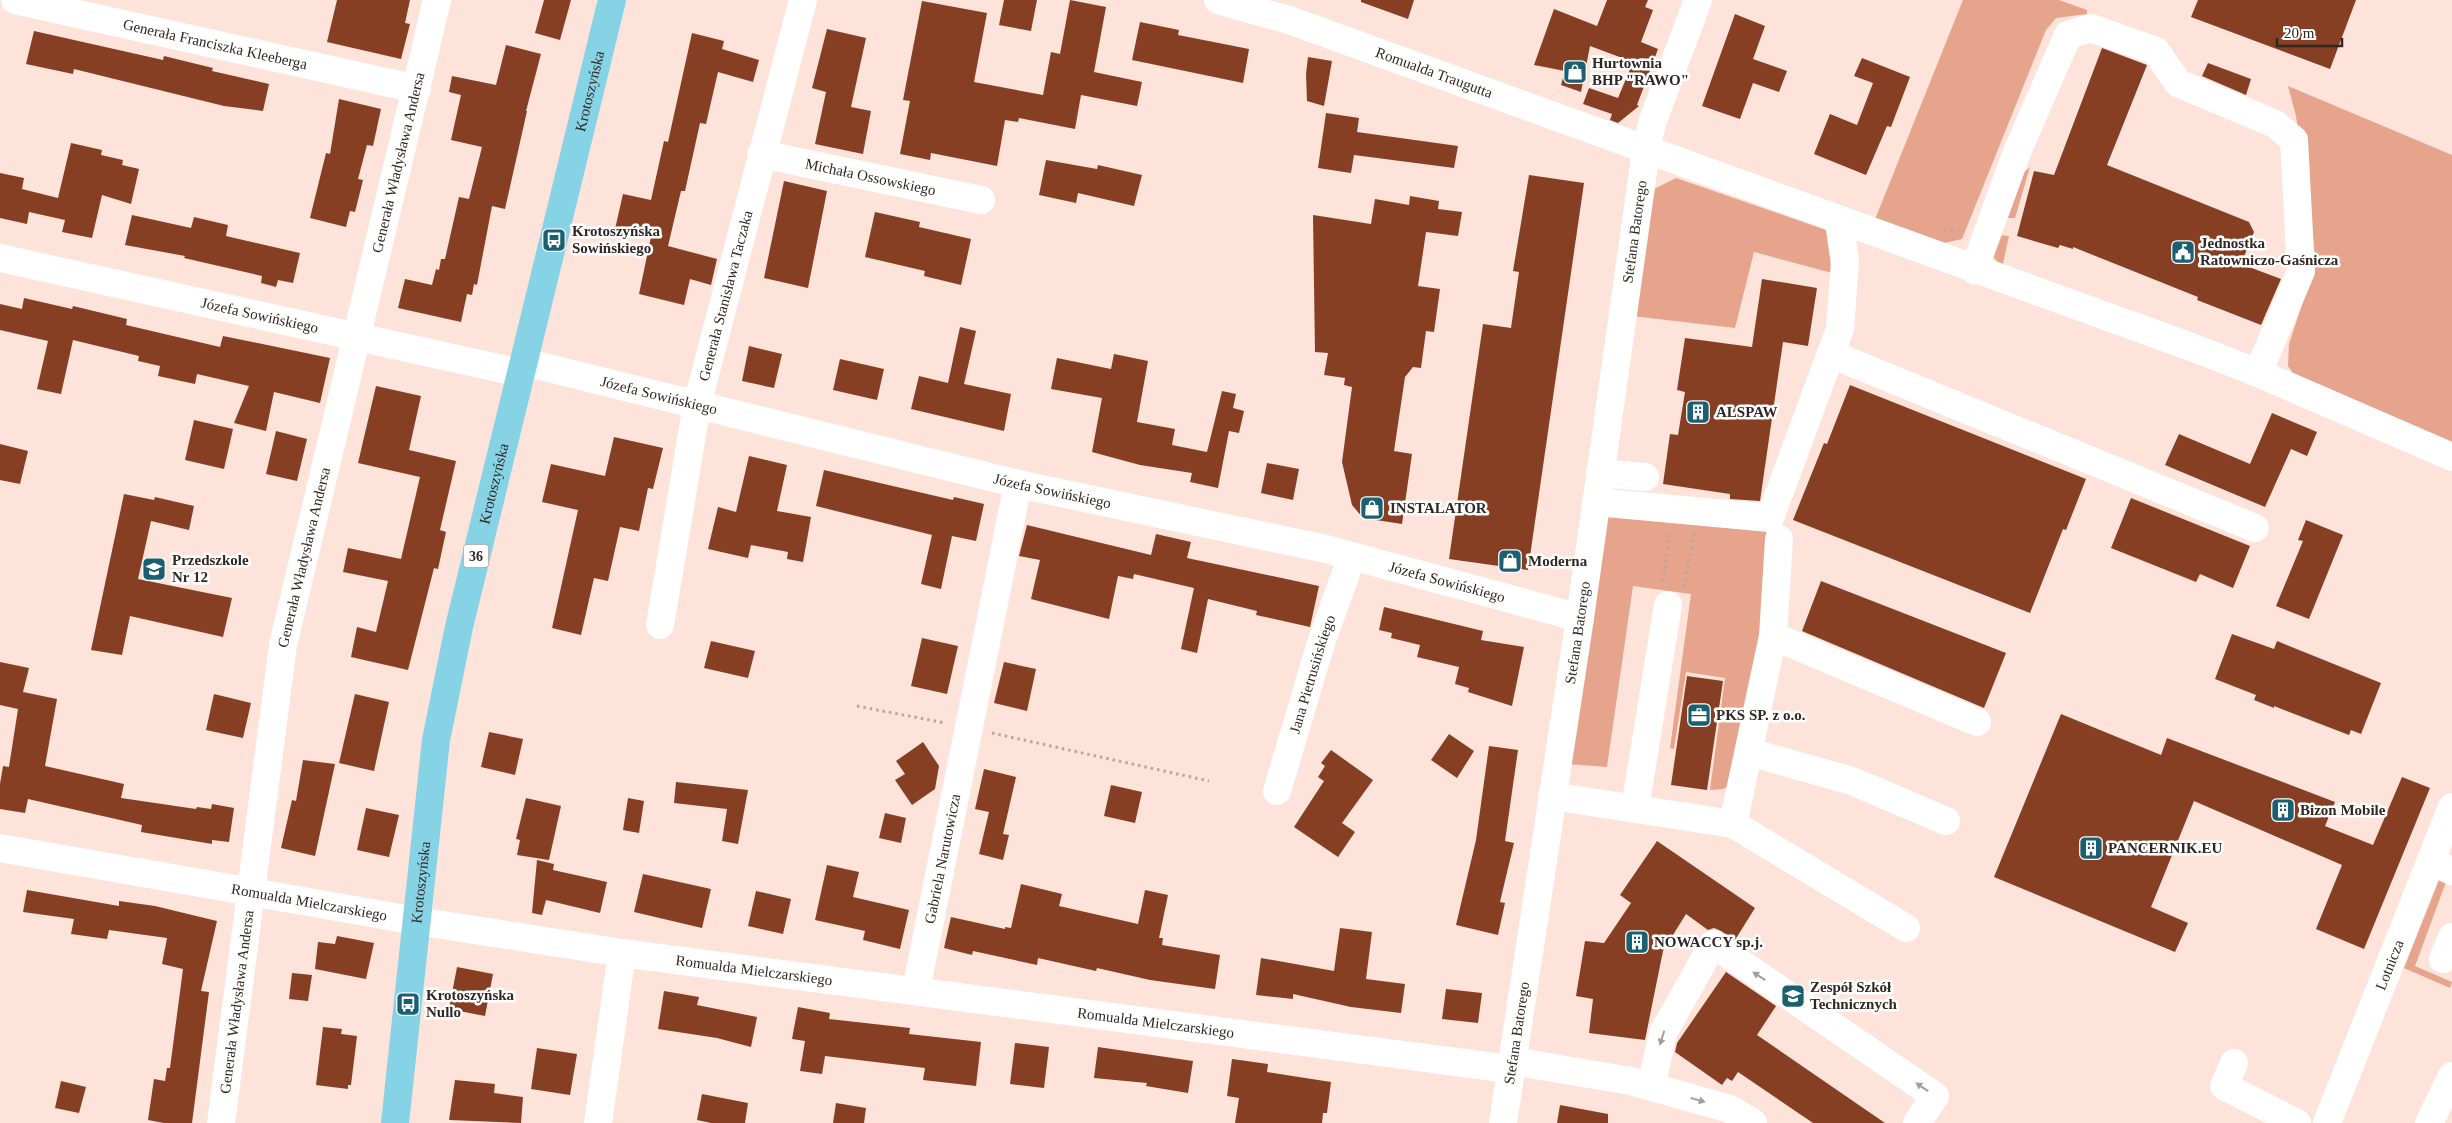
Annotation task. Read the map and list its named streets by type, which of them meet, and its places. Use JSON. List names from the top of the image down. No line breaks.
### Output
{"streets":{"main road":["Krotoszyńska","36"],"street":["Generała Franciszka Kleeberga","Romualda Traugutta","Generała Władysława Andersa","Michała Ossowskiego","Stefana Batorego","Generała Stanisława Taczaka","Józefa Sowińskiego","Jana Pietrusińskiego","Gabriela Narutowicza","Romualda Mielczarskiego","Lotnicza"]},"crossings":[["Generała Franciszka Kleeberga","Generała Władysława Andersa"],["Romualda Traugutta","Stefana Batorego"],["Krotoszyńska","Józefa Sowińskiego"],["Krotoszyńska","Romualda Mielczarskiego"],["Generała Władysława Andersa","Józefa Sowińskiego"],["Generała Władysława Andersa","Romualda Mielczarskiego"],["Michała Ossowskiego","Generała Stanisława Taczaka"],["Stefana Batorego","Józefa Sowińskiego"],["Stefana Batorego","Romualda Mielczarskiego"],["Generała Stanisława Taczaka","Józefa Sowińskiego"],["Józefa Sowińskiego","Jana Pietrusińskiego"],["Józefa Sowińskiego","Gabriela Narutowicza"],["Gabriela Narutowicza","Romualda Mielczarskiego"]],"places":{"shop":["Hurtownia BHP \"RAWO\"","INSTALATOR","Moderna"],"bus stop":["Krotoszyńska Sowińskiego","Krotoszyńska Nullo"],"public building":["Jednostka Ratowniczo-Gaśnicza"],"building":["ALSPAW","Bizon Mobile","PANCERNIK.EU","NOWACCY sp.j."],"school or university":["Przedszkole Nr 12","Zespół Szkół Technicznych"],"office":["PKS SP. z o.o."]},"scale_bar":"20 m"}
